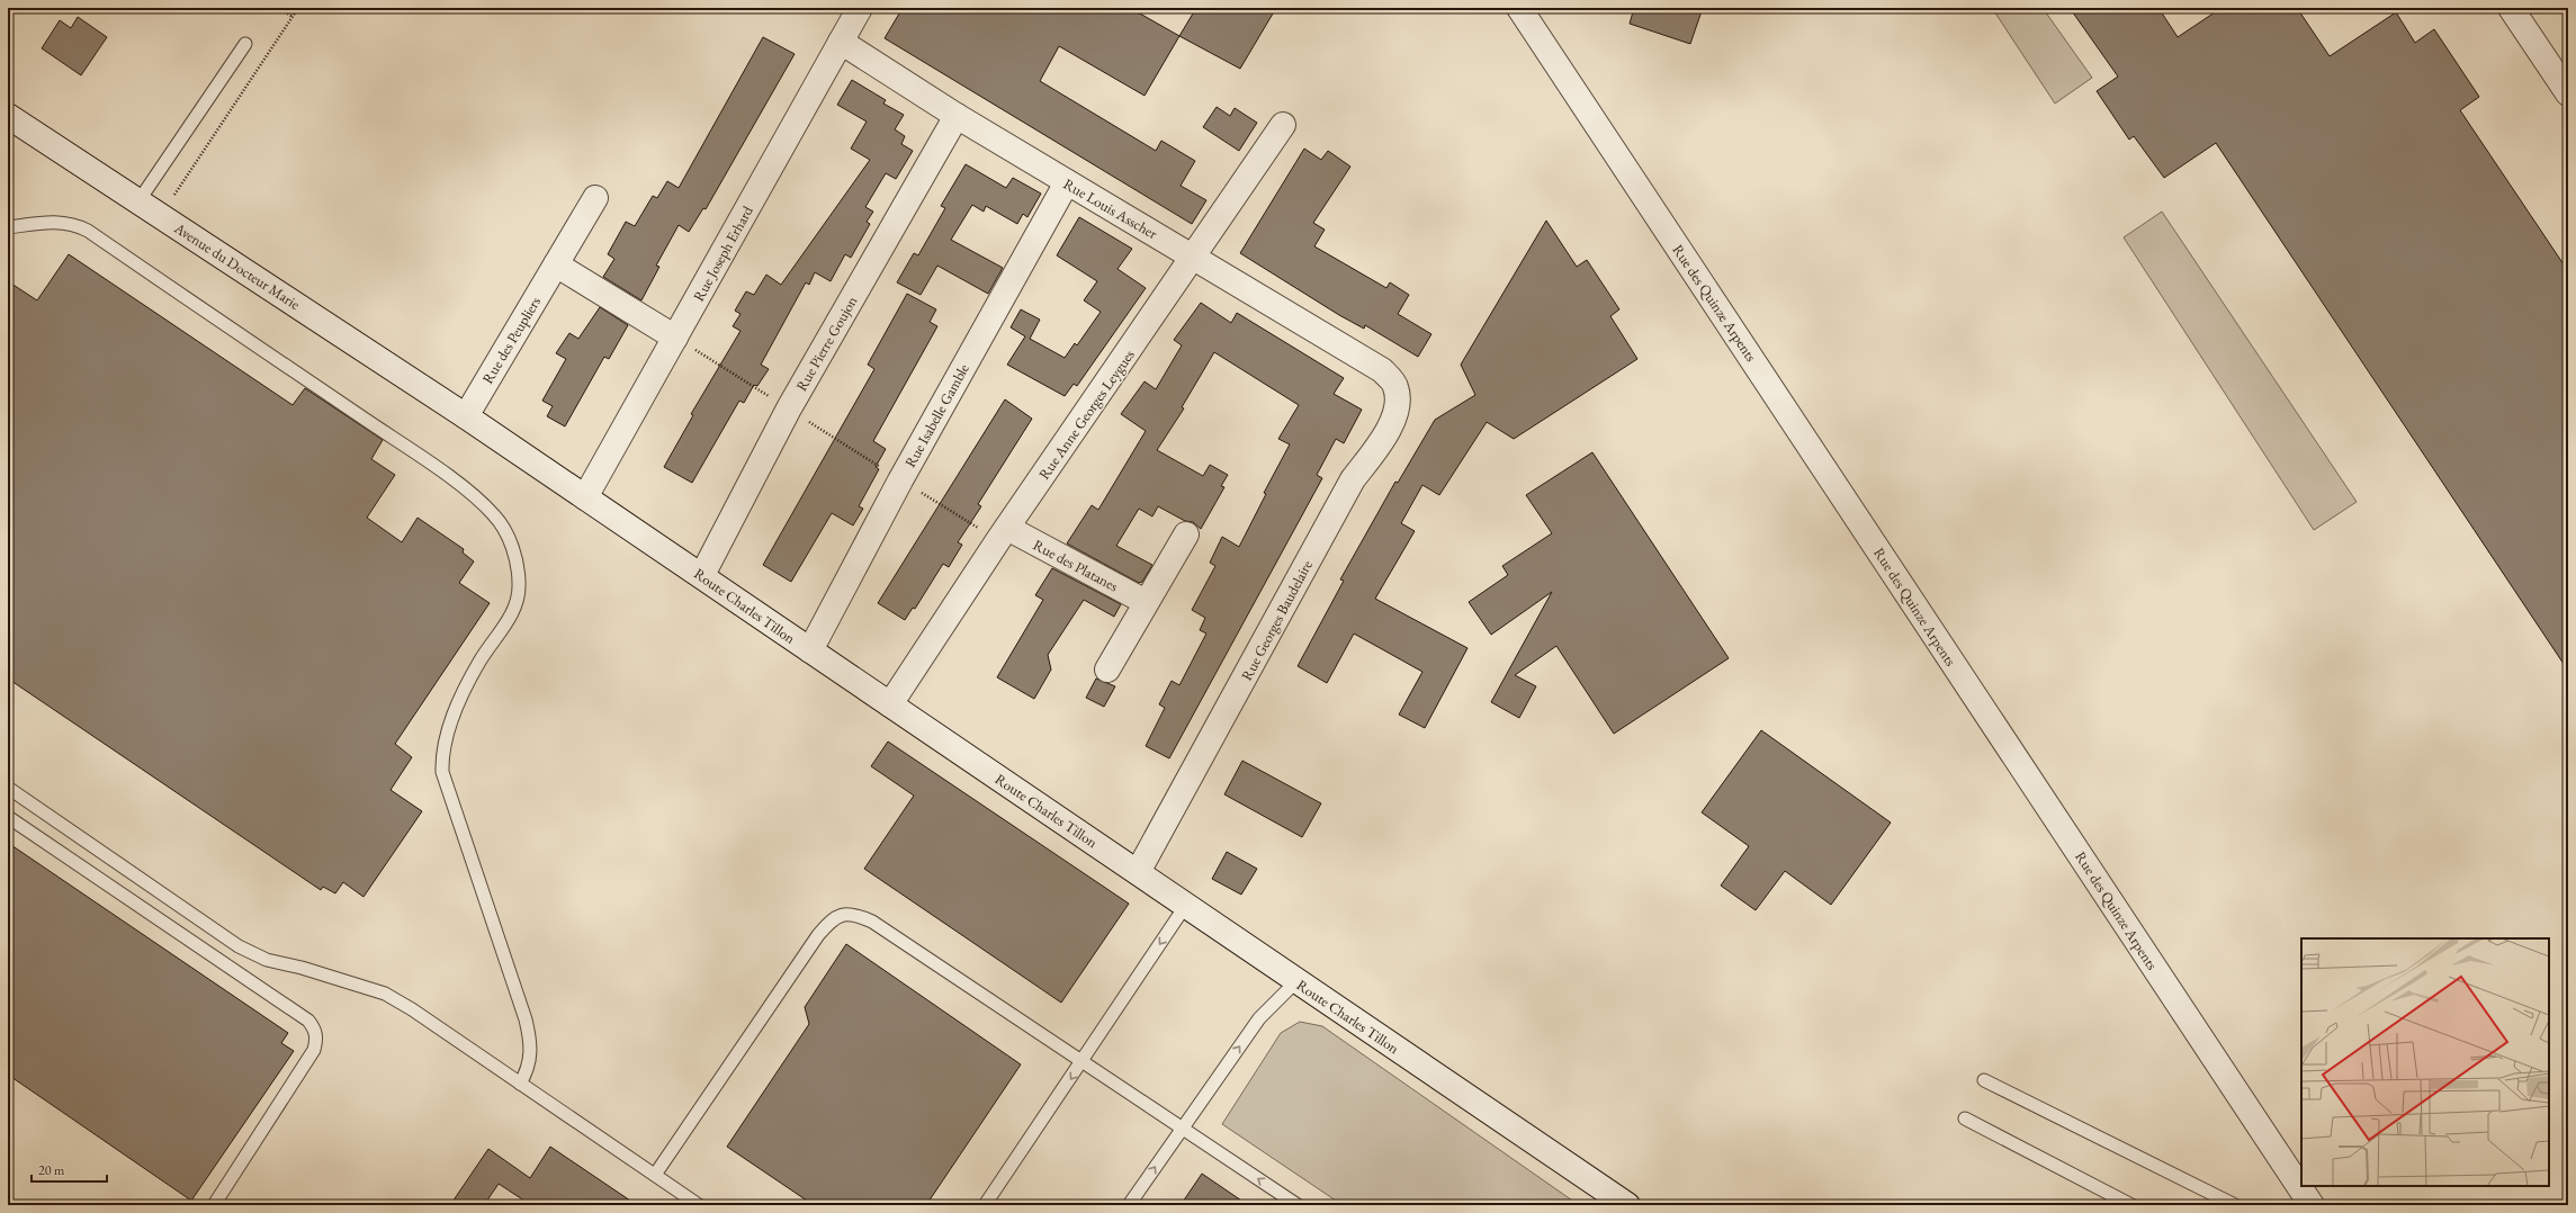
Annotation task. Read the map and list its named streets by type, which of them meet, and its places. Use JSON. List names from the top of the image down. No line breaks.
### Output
{"streets":{"street":["Rue Louis Asscher","Rue Joseph Erhard","Avenue du Docteur Marie","Rue des Quinze Arpents","Rue des Peupliers","Rue Pierre Goujon","Rue Anne Georges Leygues","Rue Isabelle Gamble","Rue des Platanes","Route Charles Tillon","Rue Georges Baudelaire"]},"crossings":[["Rue Louis Asscher","Rue Joseph Erhard"],["Rue Louis Asscher","Rue Pierre Goujon"],["Rue Louis Asscher","Rue Anne Georges Leygues"],["Rue Louis Asscher","Rue Isabelle Gamble"],["Rue Louis Asscher","Rue Georges Baudelaire"],["Rue Joseph Erhard","Route Charles Tillon"],["Avenue du Docteur Marie","Rue des Peupliers"],["Avenue du Docteur Marie","Route Charles Tillon"],["Rue des Peupliers","Route Charles Tillon"],["Rue Pierre Goujon","Route Charles Tillon"],["Rue Anne Georges Leygues","Rue des Platanes"],["Rue Anne Georges Leygues","Route Charles Tillon"],["Rue Isabelle Gamble","Route Charles Tillon"],["Route Charles Tillon","Rue Georges Baudelaire"]],"scale_bar":"20 m"}
